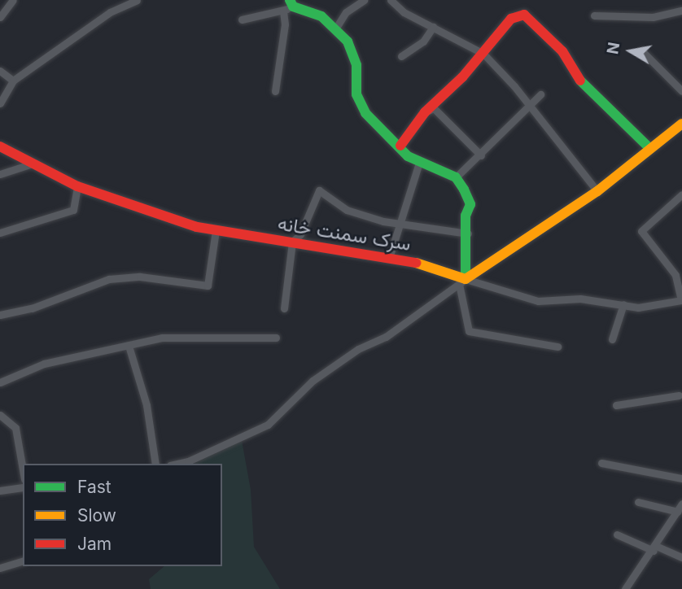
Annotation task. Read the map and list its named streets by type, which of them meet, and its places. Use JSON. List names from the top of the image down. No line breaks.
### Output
{"streets":{"street":["سرک سمنت خانه"]},"legend":["Fast","Slow","Jam"],"north":"left"}
